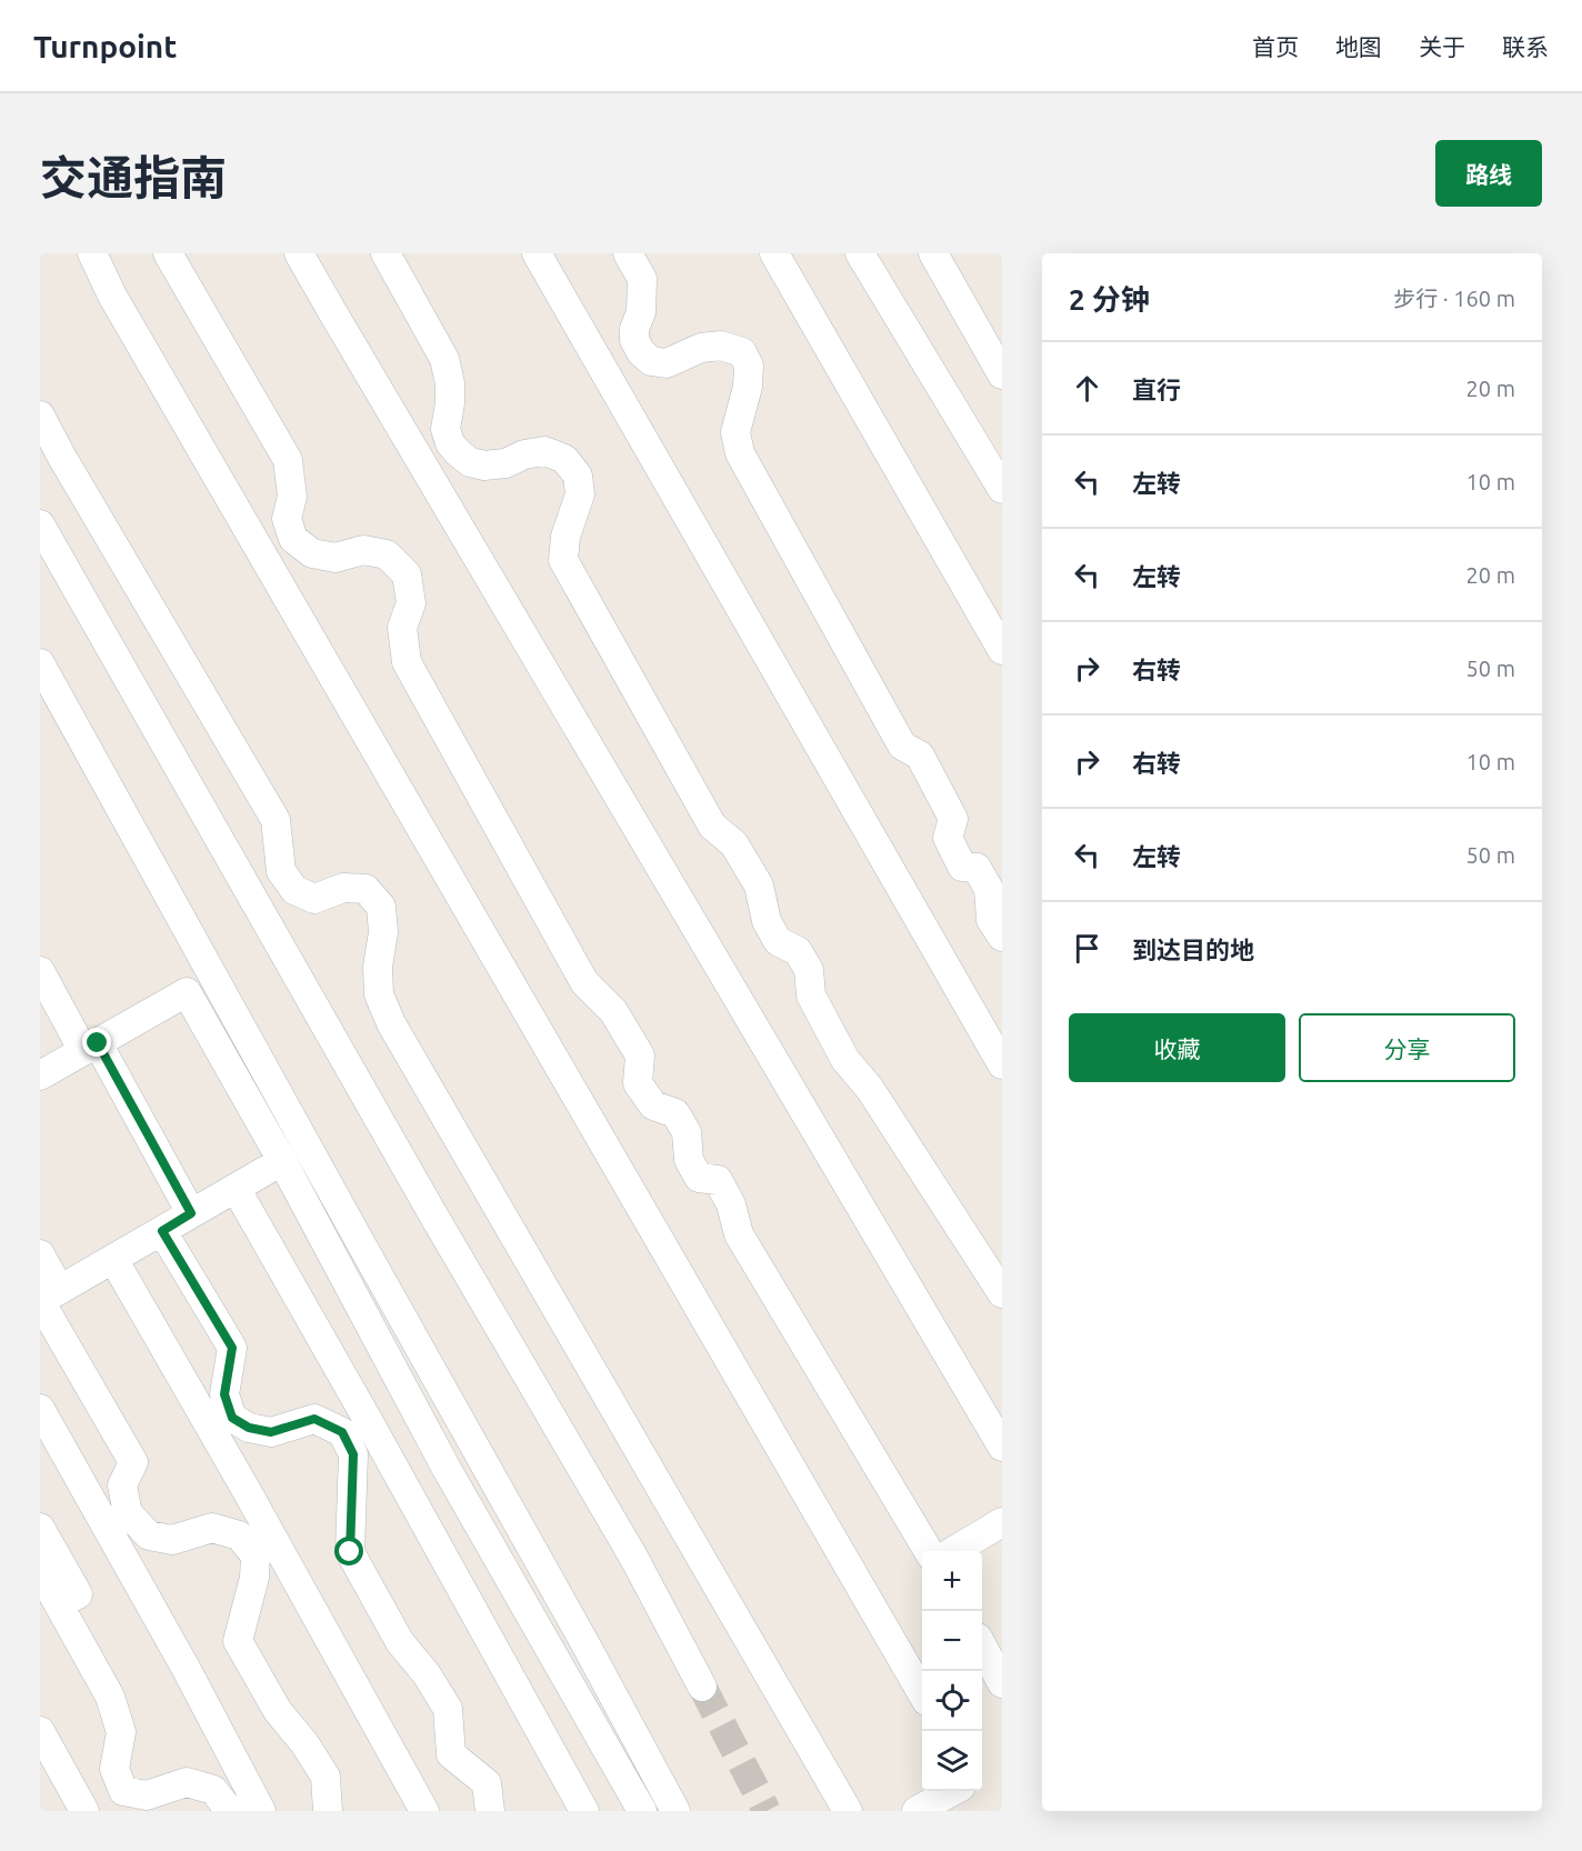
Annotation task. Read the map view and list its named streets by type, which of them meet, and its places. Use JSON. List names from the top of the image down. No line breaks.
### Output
{"page":{"header":"Turnpoint","nav":["首页","地图","关于","联系"],"title":"交通指南","buttons":["路线",["收藏","分享"]],"heading":["2 分钟","步行 · 160 m"],"list":[["直行","20 m"],["左转","10 m"],["左转","20 m"],["右转","50 m"],["右转","10 m"],["左转","50 m"],"到达目的地"],"map_buttons":["+","−"]}}
